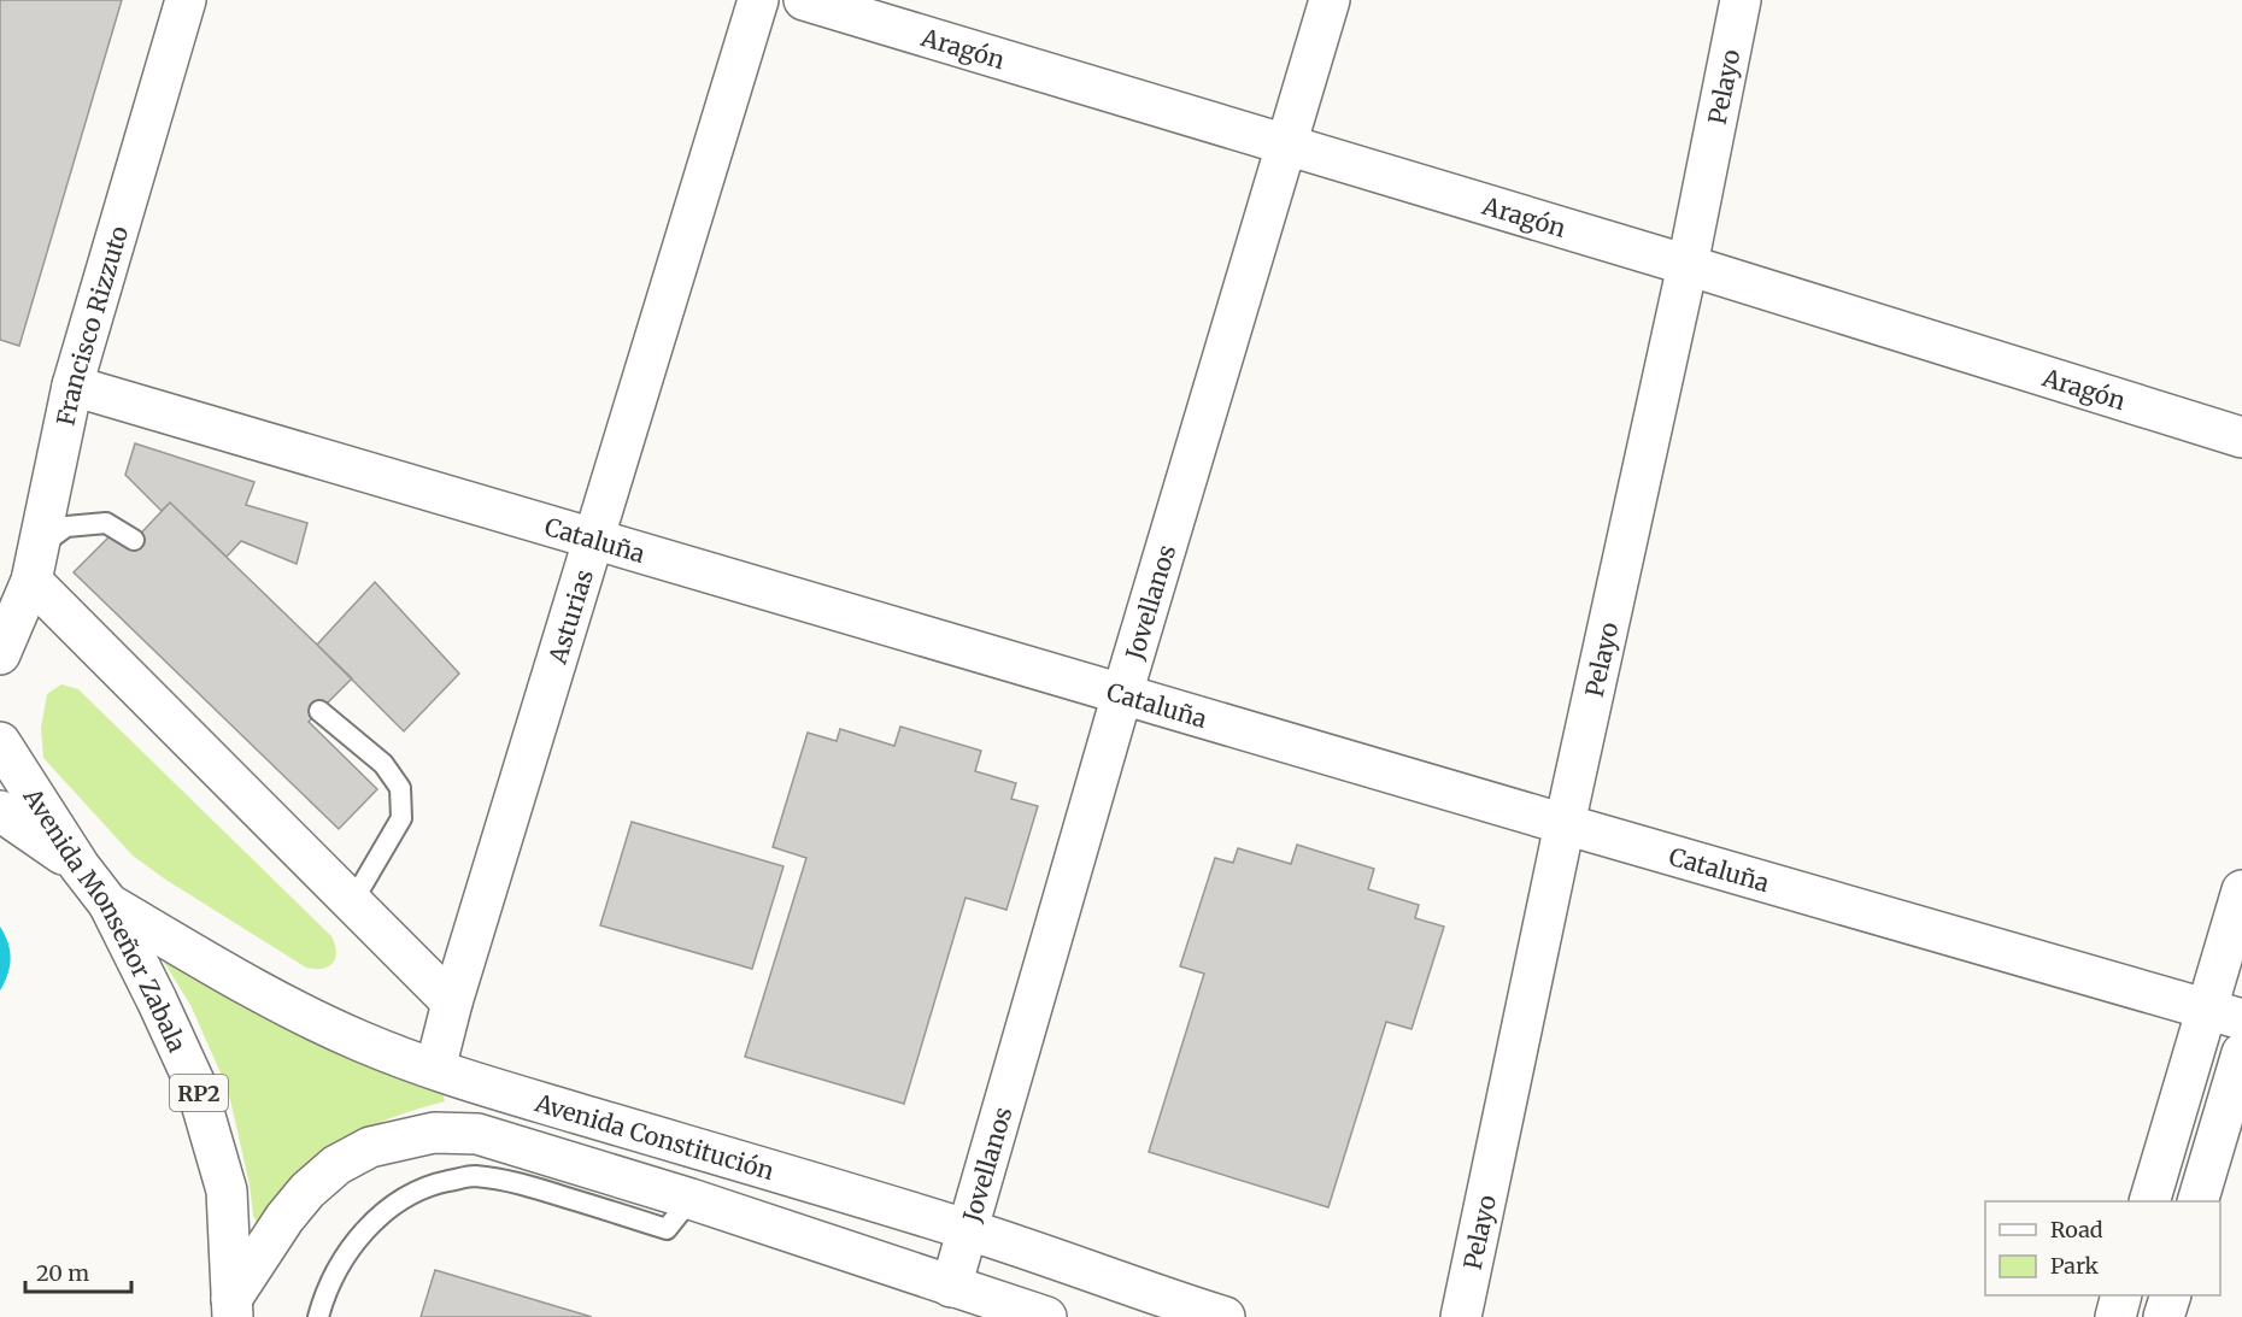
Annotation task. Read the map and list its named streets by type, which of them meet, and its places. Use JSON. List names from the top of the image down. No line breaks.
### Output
{"streets":{"main road":["Aragón","Pelayo","Francisco Rizzuto","Cataluña","Jovellanos","Asturias","Avenida Monseñor Zabala","RP2","Avenida Constitución"]},"crossings":[["Aragón","Pelayo"],["Aragón","Jovellanos"],["Pelayo","Cataluña"],["Francisco Rizzuto","Cataluña"],["Cataluña","Jovellanos"],["Cataluña","Asturias"],["Jovellanos","Avenida Constitución"],["Asturias","Avenida Constitución"],["Avenida Monseñor Zabala","RP2"],["Avenida Monseñor Zabala","Avenida Constitución"]],"legend":["Road","Park"],"scale_bar":"20 m"}
